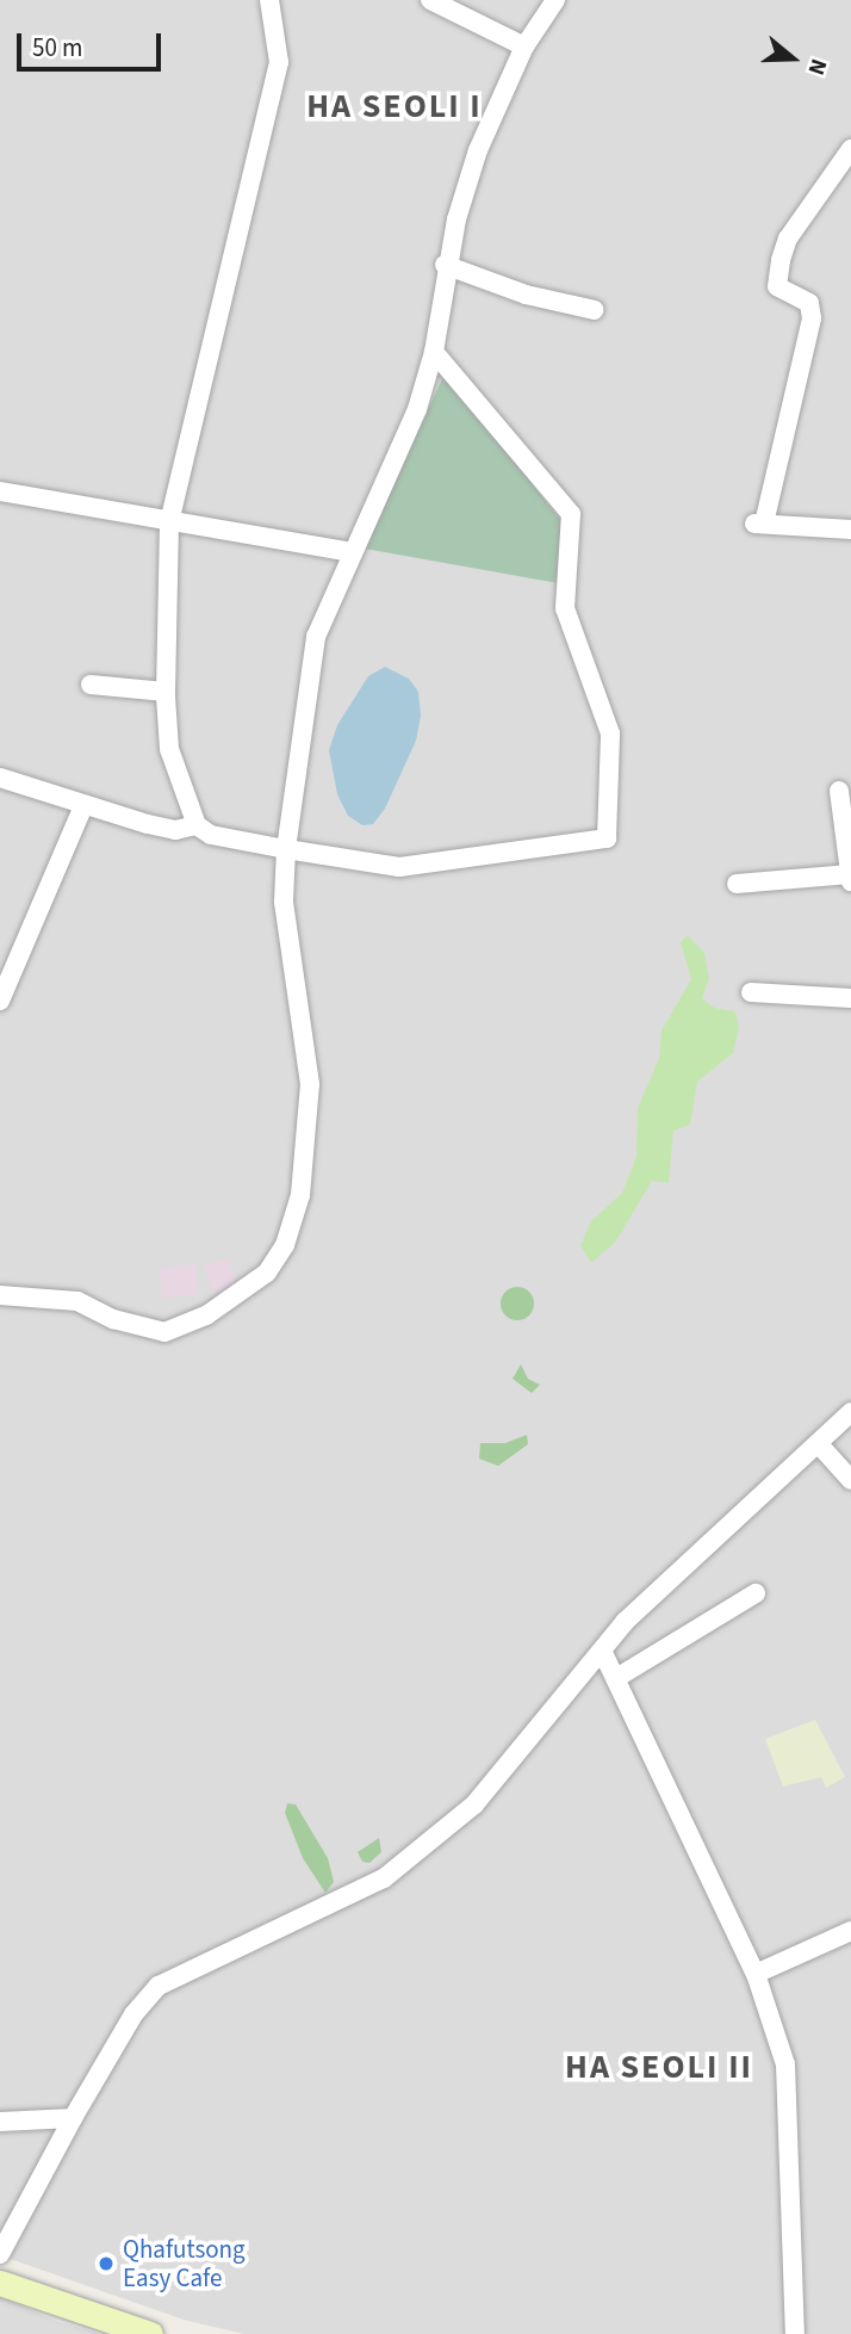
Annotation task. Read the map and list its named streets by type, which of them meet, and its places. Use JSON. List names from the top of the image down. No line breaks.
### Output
{"districts":["HA SEOLI I","HA SEOLI II"],"places":["Qhafutsong Easy Cafe"],"scale_bar":"50 m","north":"right"}
